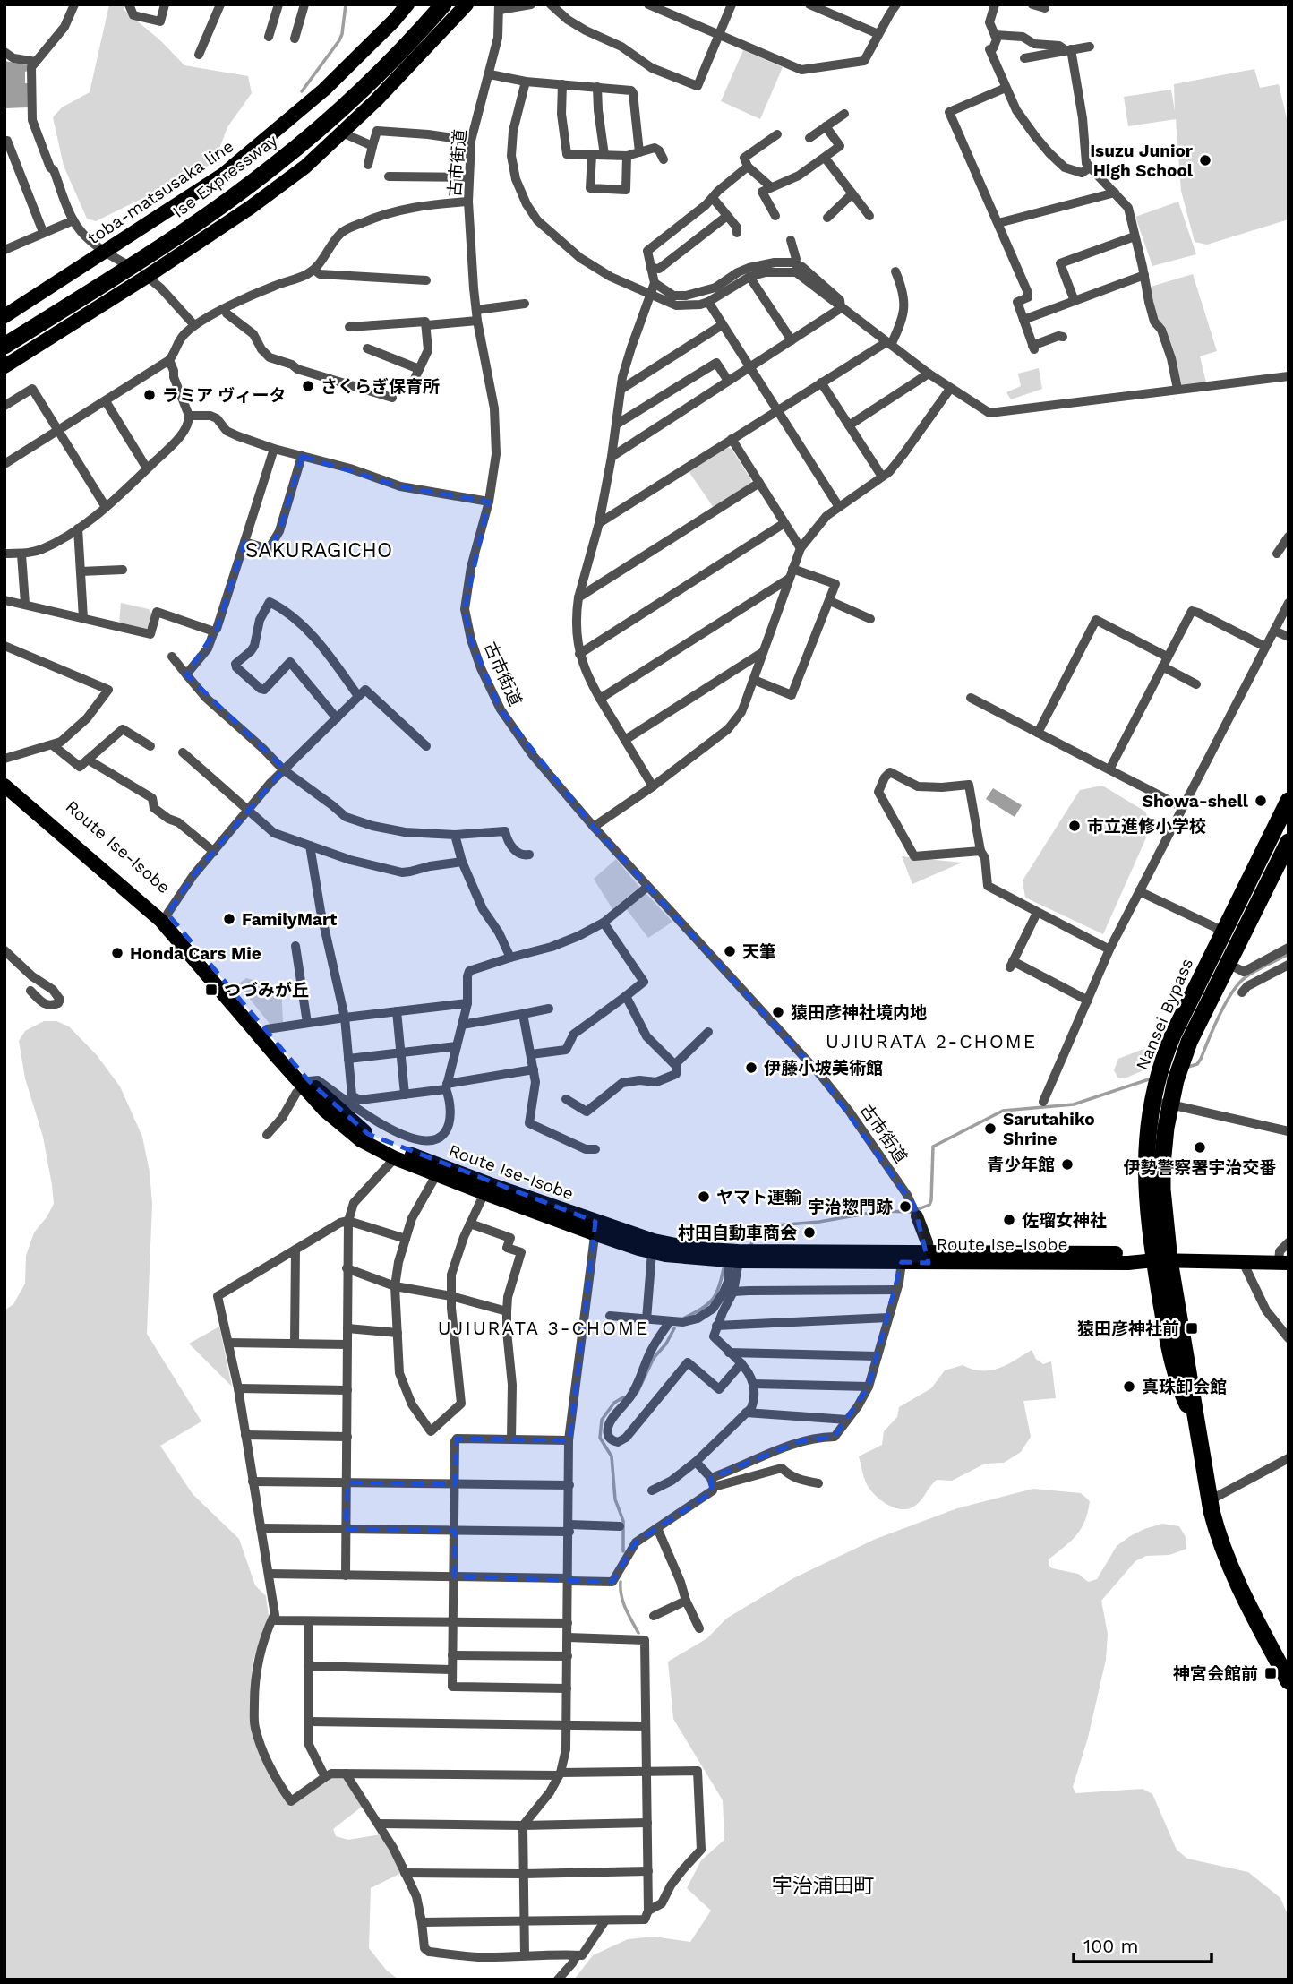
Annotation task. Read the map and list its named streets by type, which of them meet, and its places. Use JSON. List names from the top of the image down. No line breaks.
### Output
{"streets":{"highway":["Ise Expressway","Nansei Bypass"],"main road":["toba-matsusaka line","Route Ise-Isobe"],"street":["古市街道"]},"crossings":[["Route Ise-Isobe","Nansei Bypass"]],"districts":["SAKURAGICHO","UJIURATA 2-CHOME","UJIURATA 3-CHOME","宇治浦田町"],"places":{"other":["Isuzu Junior High School","さくらぎ保育所","ラミア ヴィータ","Showa-shell","市立進修小学校","FamilyMart","天筆","Honda Cars Mie","猿田彦神社境内地","伊藤小坡美術館","Sarutahiko Shrine","伊勢警察署宇治交番","青少年館","ヤマト運輸","宇治惣門跡","佐瑠女神社","村田自動車商会","真珠卸会館"],"transit":["つづみが丘","猿田彦神社前","神宮会館前"]},"scale_bar":"100 m"}
